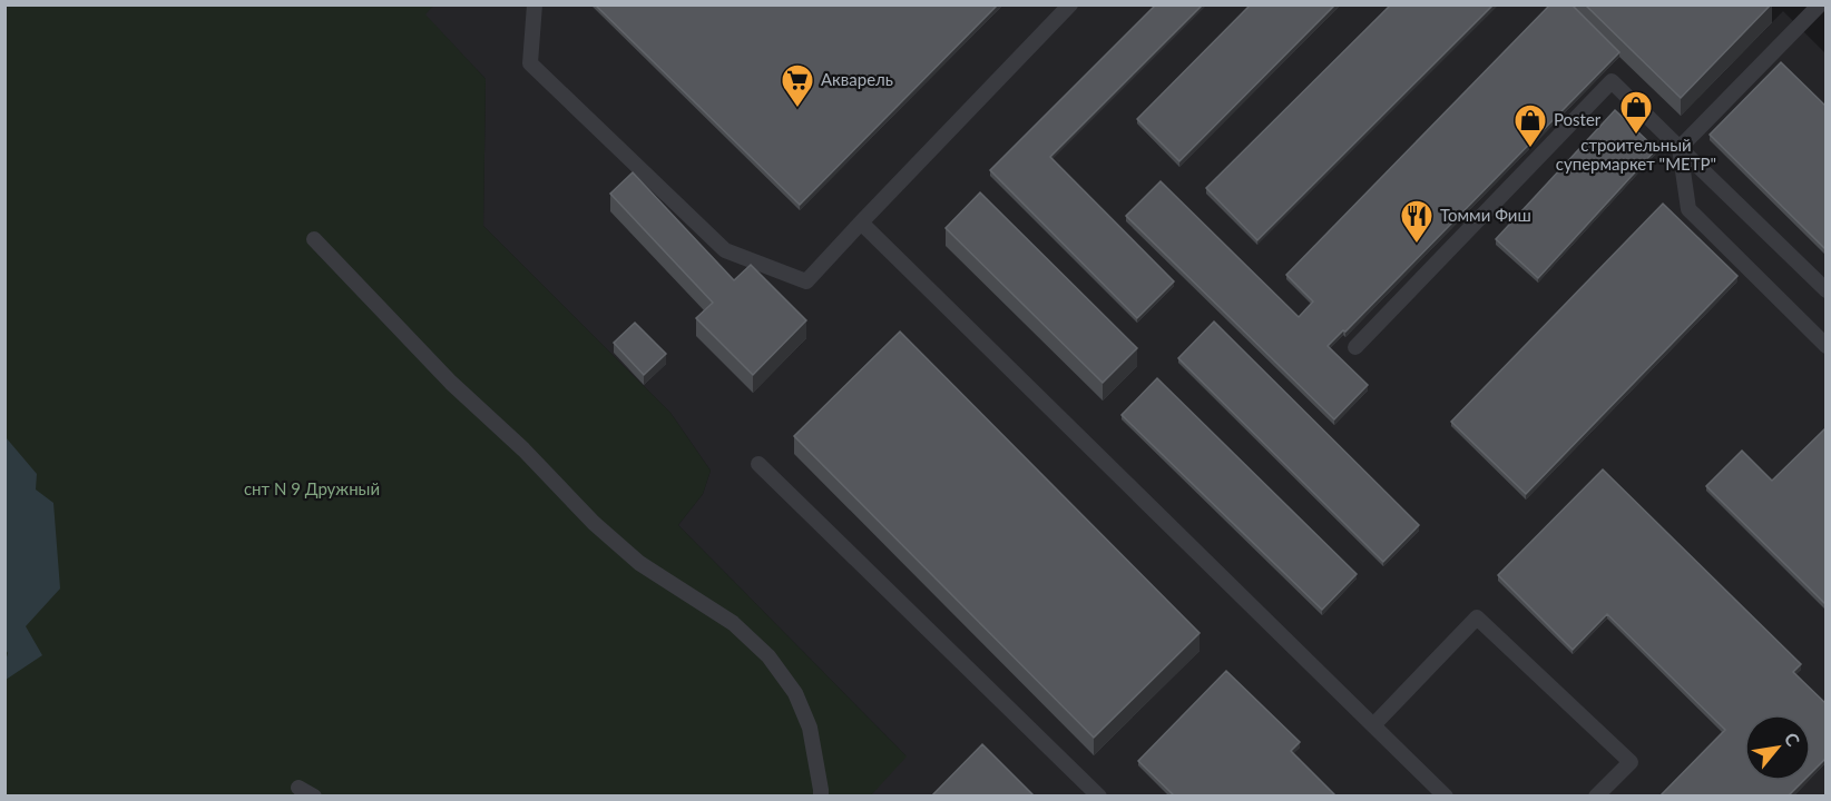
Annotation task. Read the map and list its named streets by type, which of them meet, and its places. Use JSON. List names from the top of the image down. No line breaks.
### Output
{"parks":["снт N 9 Дружный"],"places":{"supermarket":["Акварель"],"shop":["строительный супермаркет \"МЕТР\"","Poster"],"restaurant":["Томми Фиш"]},"north":"top right"}
